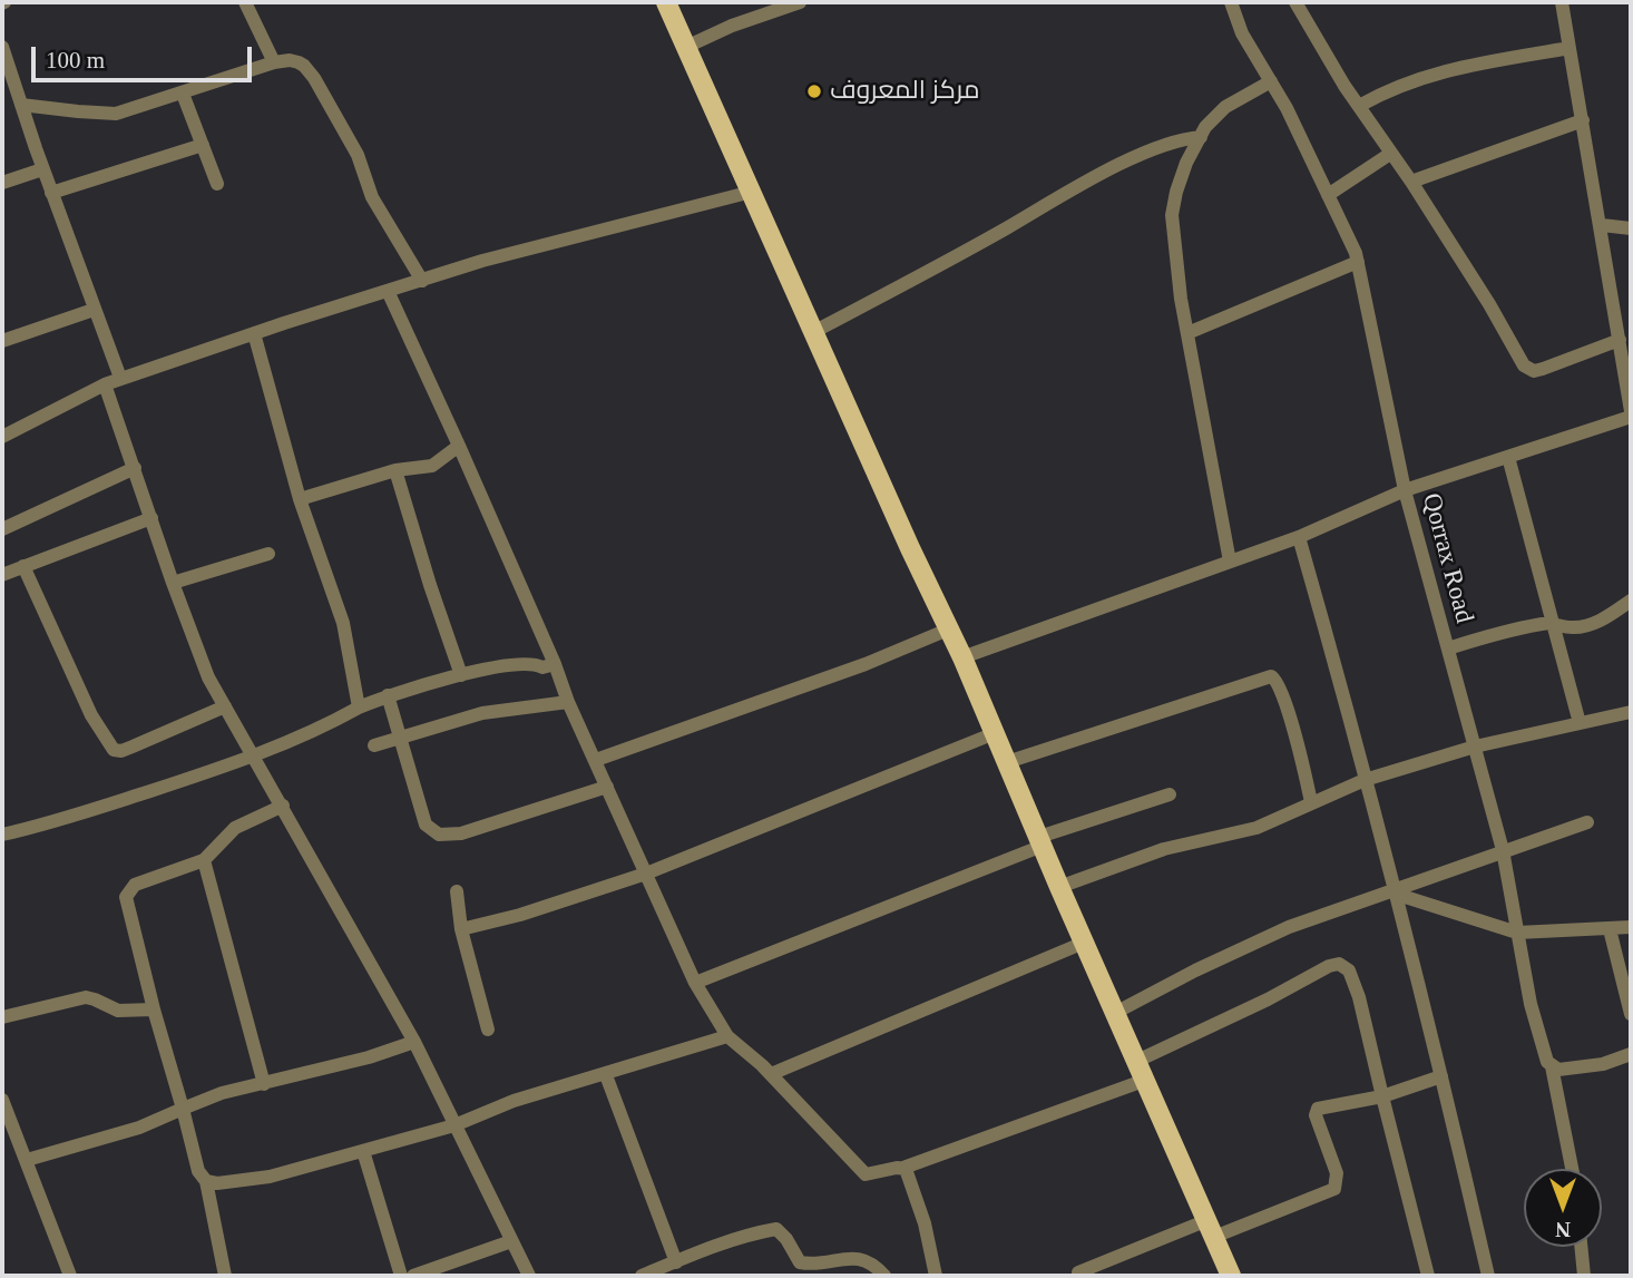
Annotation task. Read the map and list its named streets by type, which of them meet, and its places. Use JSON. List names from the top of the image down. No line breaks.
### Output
{"streets":{"street":["Qorrax Road"]},"places":["مركز المعروف"],"scale_bar":"100 m","north":"bottom"}
